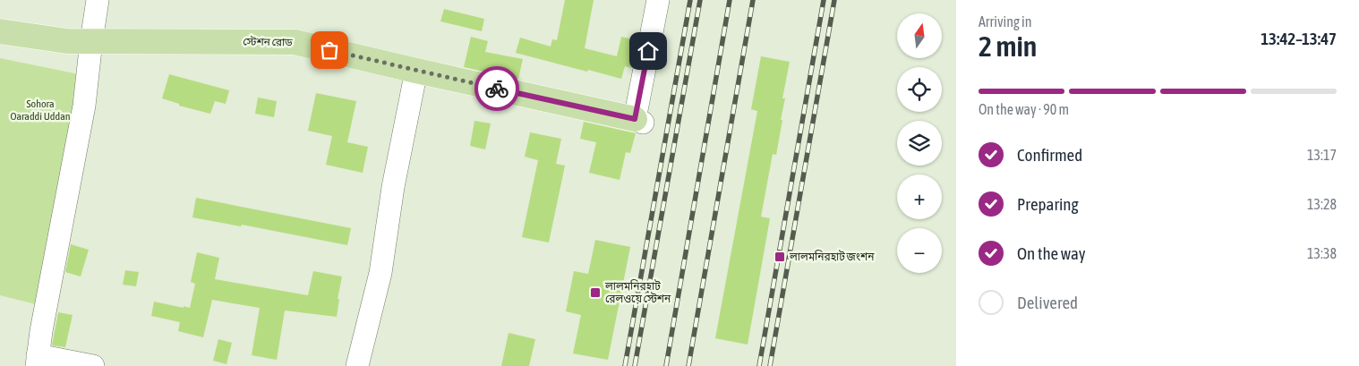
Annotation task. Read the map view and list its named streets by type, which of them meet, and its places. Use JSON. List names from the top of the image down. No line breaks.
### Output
{"streets":{"main road":["স্টেশন রোড"]},"parks":["Sohora Oaraddi Uddan"],"places":{"transit":["লালমনিরহাট জংশন","লালমনিরহাট রেলওয়ে স্টেশন"]},"north":"top","page":{"heading":["2 min","Arriving in","13:42–13:47"],"map_buttons":["+","−"],"bar":"On the way · 90 m","list":[["Confirmed","13:17"],["Preparing","13:28"],["On the way","13:38"],"Delivered"]}}
